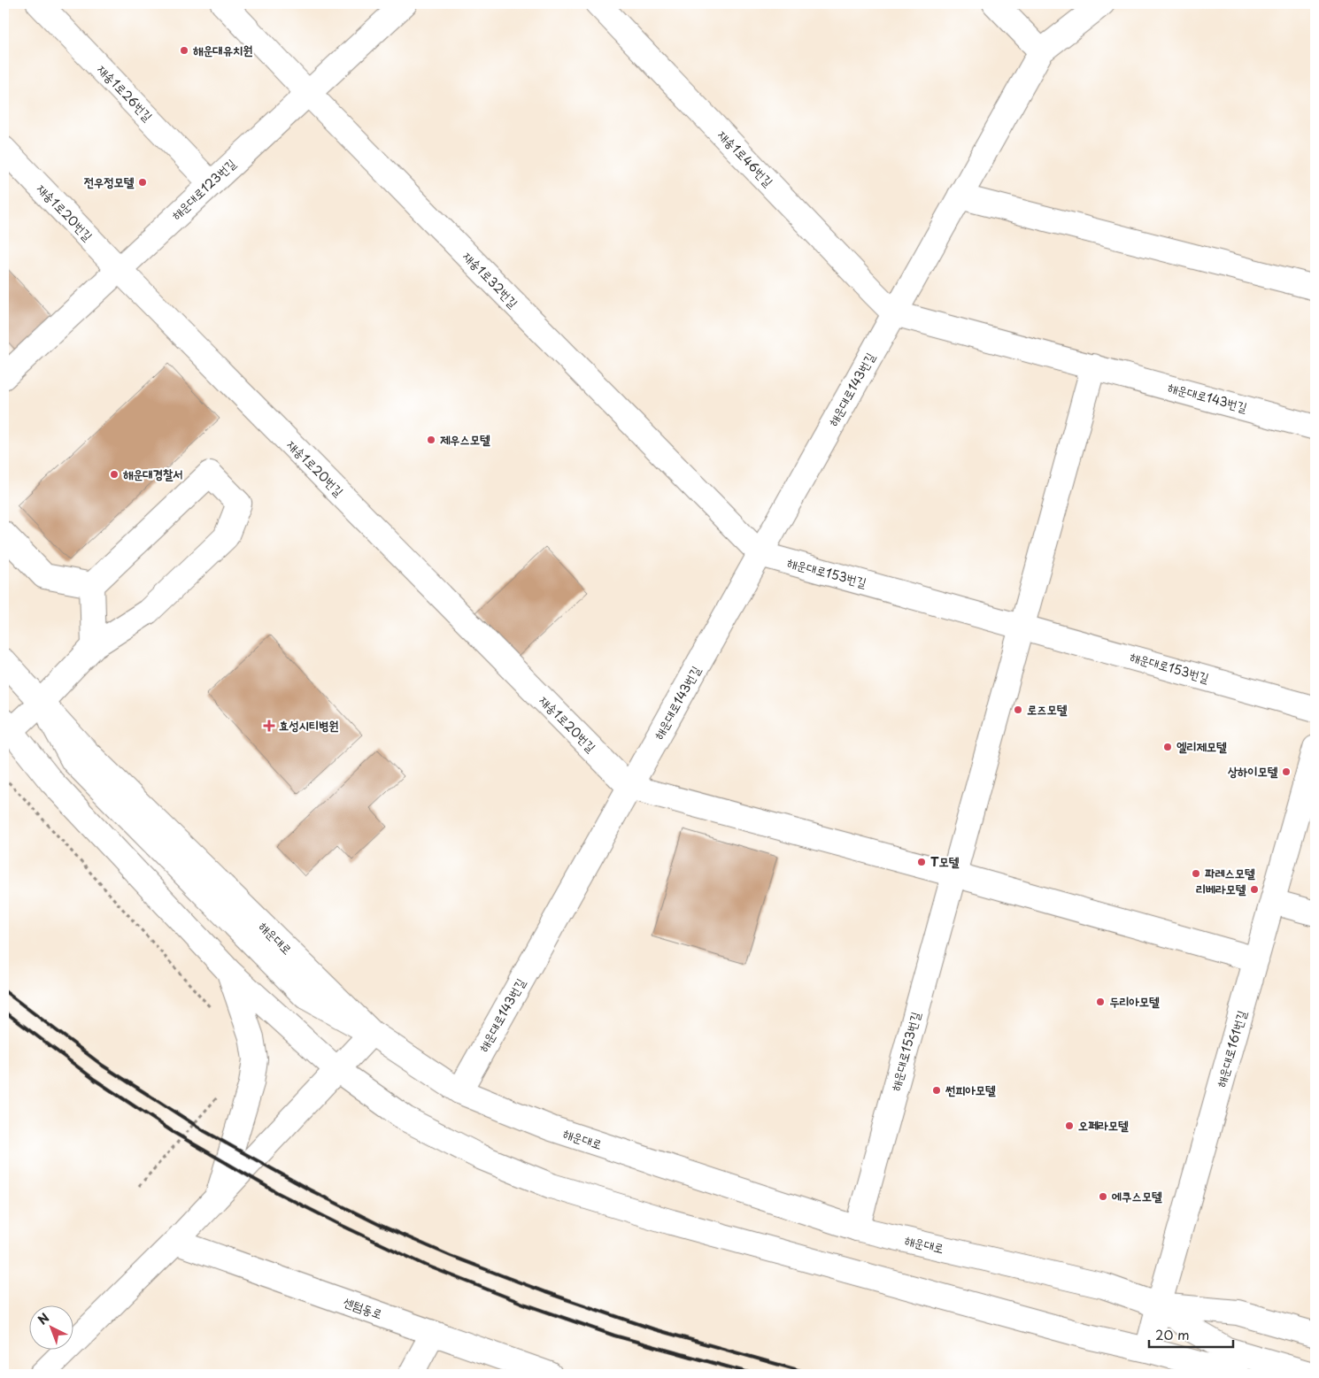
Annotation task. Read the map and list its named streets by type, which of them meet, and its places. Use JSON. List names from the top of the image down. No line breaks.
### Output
{"streets":{"street":["재송1로26번길","재송1로46번길","해운대로123번길","재송1로20번길","재송1로32번길","해운대로143번길","해운대로153번길","해운대로","해운대로161번길","센텀동로"]},"crossings":[["재송1로26번길","해운대로123번길"],["재송1로46번길","해운대로143번길"],["해운대로123번길","재송1로20번길"],["해운대로123번길","재송1로32번길"],["재송1로20번길","해운대로143번길"],["재송1로32번길","해운대로143번길"],["재송1로32번길","해운대로153번길"],["해운대로143번길","해운대로153번길"],["해운대로143번길","해운대로"],["해운대로153번길","해운대로"],["해운대로","해운대로161번길"]],"places":{"other":["해운대유치원","전우정모텔","제우스모텔","해운대경찰서","로즈모텔","엘리제모텔","상하이모텔","T모텔","파레스모텔","리베라모텔","두리아모텔","썬피아모텔","오페라모텔","에쿠스모텔"],"health":["효성시티병원"]},"scale_bar":"20 m","north":"top left"}
